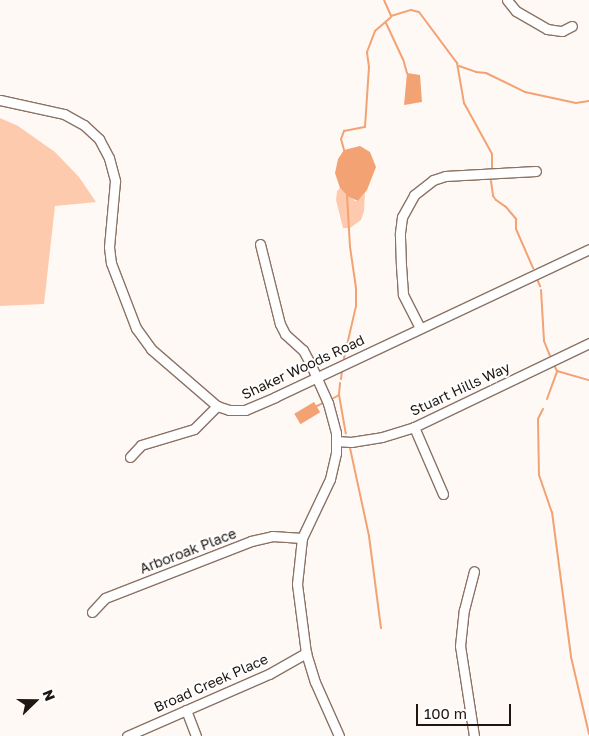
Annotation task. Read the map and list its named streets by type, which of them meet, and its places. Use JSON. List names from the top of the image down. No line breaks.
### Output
{"streets":{"street":["Shaker Woods Road","Stuart Hills Way","Arboroak Place","Broad Creek Place"]},"scale_bar":"100 m","north":"right"}
